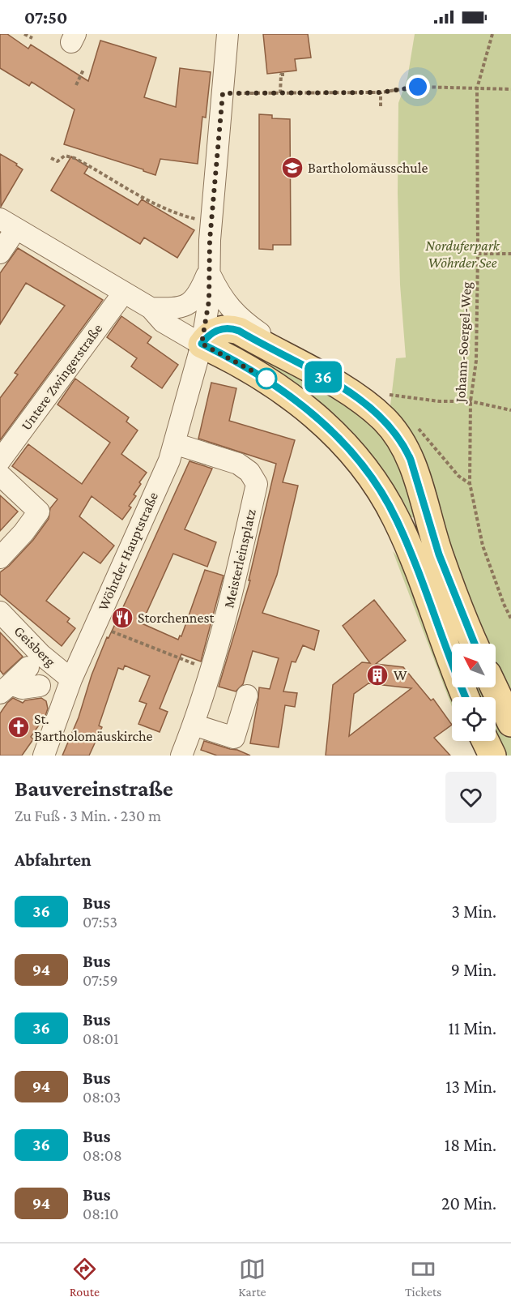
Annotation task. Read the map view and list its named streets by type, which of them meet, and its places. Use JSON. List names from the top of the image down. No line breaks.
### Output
{"streets":{"street":["Untere Zwingerstraße","Wöhrder Hauptstraße","Meisterleinsplatz","Geisberg"],"path":["Johann-Soergel-Weg"]},"crossings":[["Wöhrder Hauptstraße","Meisterleinsplatz"],["Wöhrder Hauptstraße","Geisberg"]],"parks":["Norduferpark Wöhrder See"],"places":{"school or university":["Bartholomäusschule"],"restaurant":["Storchennest"],"building":["W"],"church":["St. Bartholomäuskirche"]},"lines":["bus line 36"],"north":"top left","page":{"status":"07:50","on_map":"36","heading":[["Bauvereinstraße","Zu Fuß · 3 Min. · 230 m"],"Abfahrten"],"list":[{"mark":"36","name":"Bus","note":"07:53","value":"3 Min."},{"mark":"94","name":"Bus","note":"07:59","value":"9 Min."},{"mark":"36","name":"Bus","note":"08:01","value":"11 Min."},{"mark":"94","name":"Bus","note":"08:03","value":"13 Min."},{"mark":"36","name":"Bus","note":"08:08","value":"18 Min."},{"mark":"94","name":"Bus","note":"08:10","value":"20 Min."}],"tabs":["Route","Karte","Tickets"]}}
